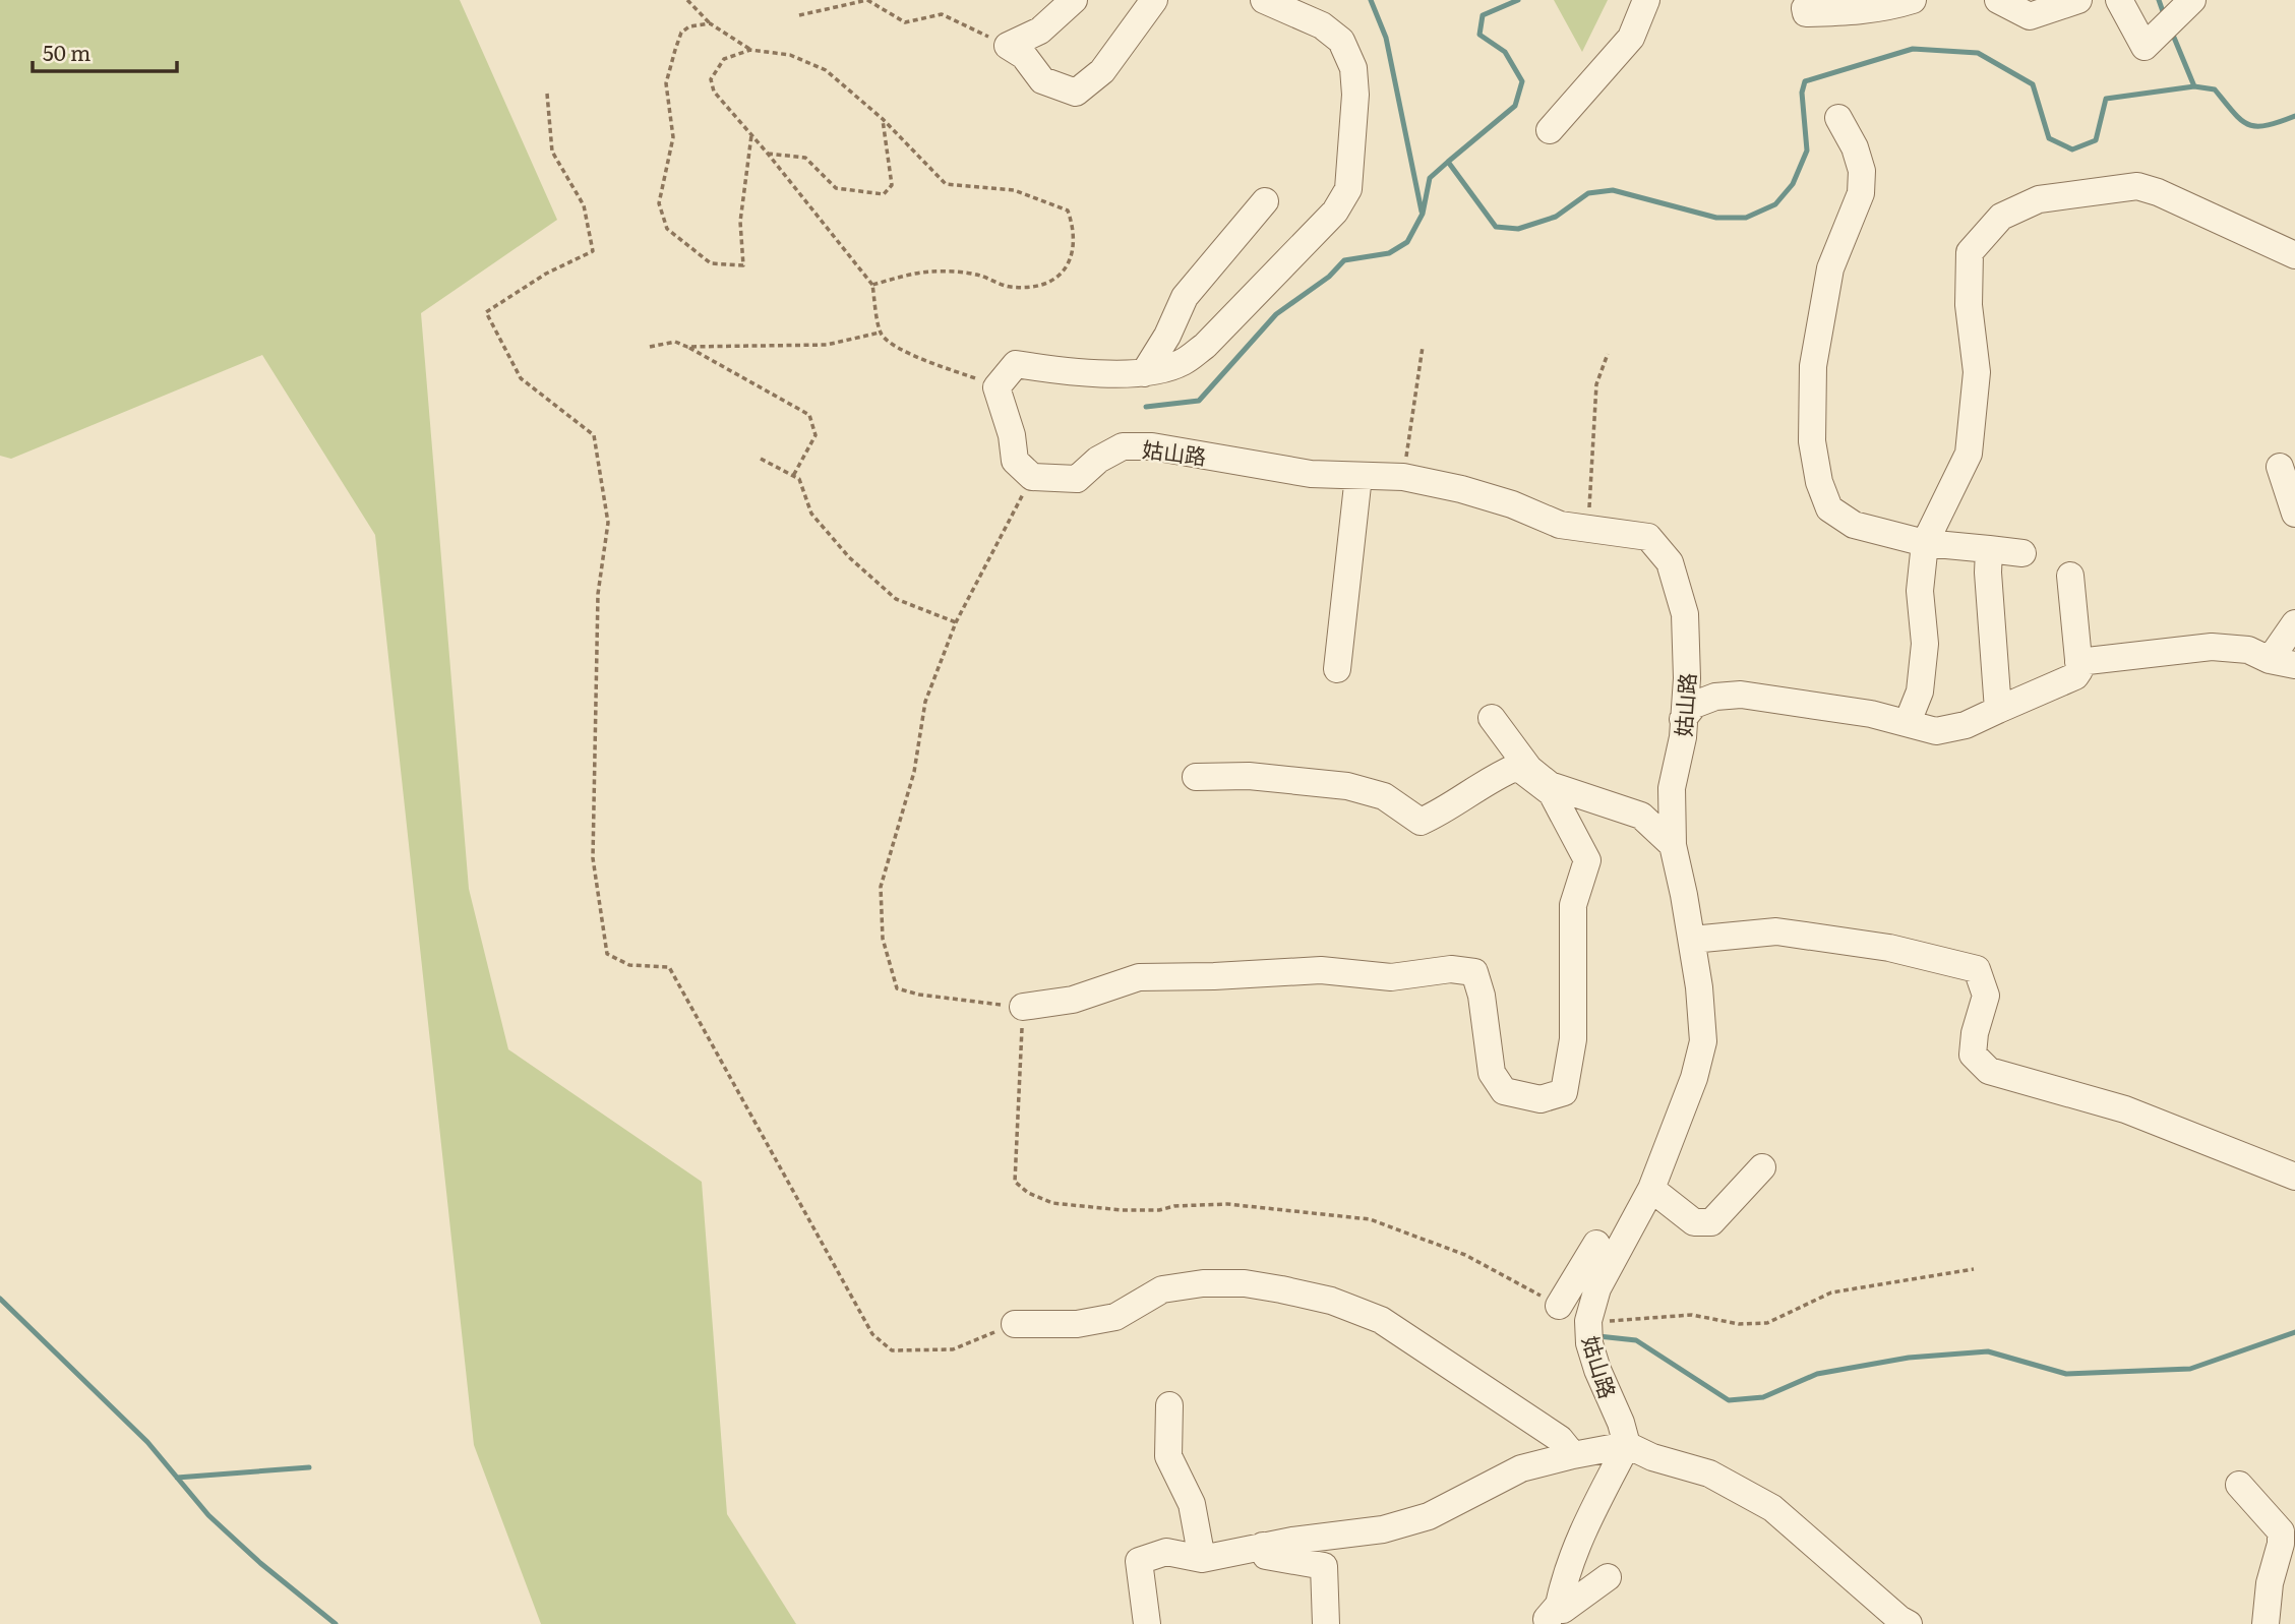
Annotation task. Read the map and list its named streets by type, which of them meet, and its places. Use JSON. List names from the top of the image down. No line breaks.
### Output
{"streets":{"street":["姑山路"]},"scale_bar":"50 m"}
